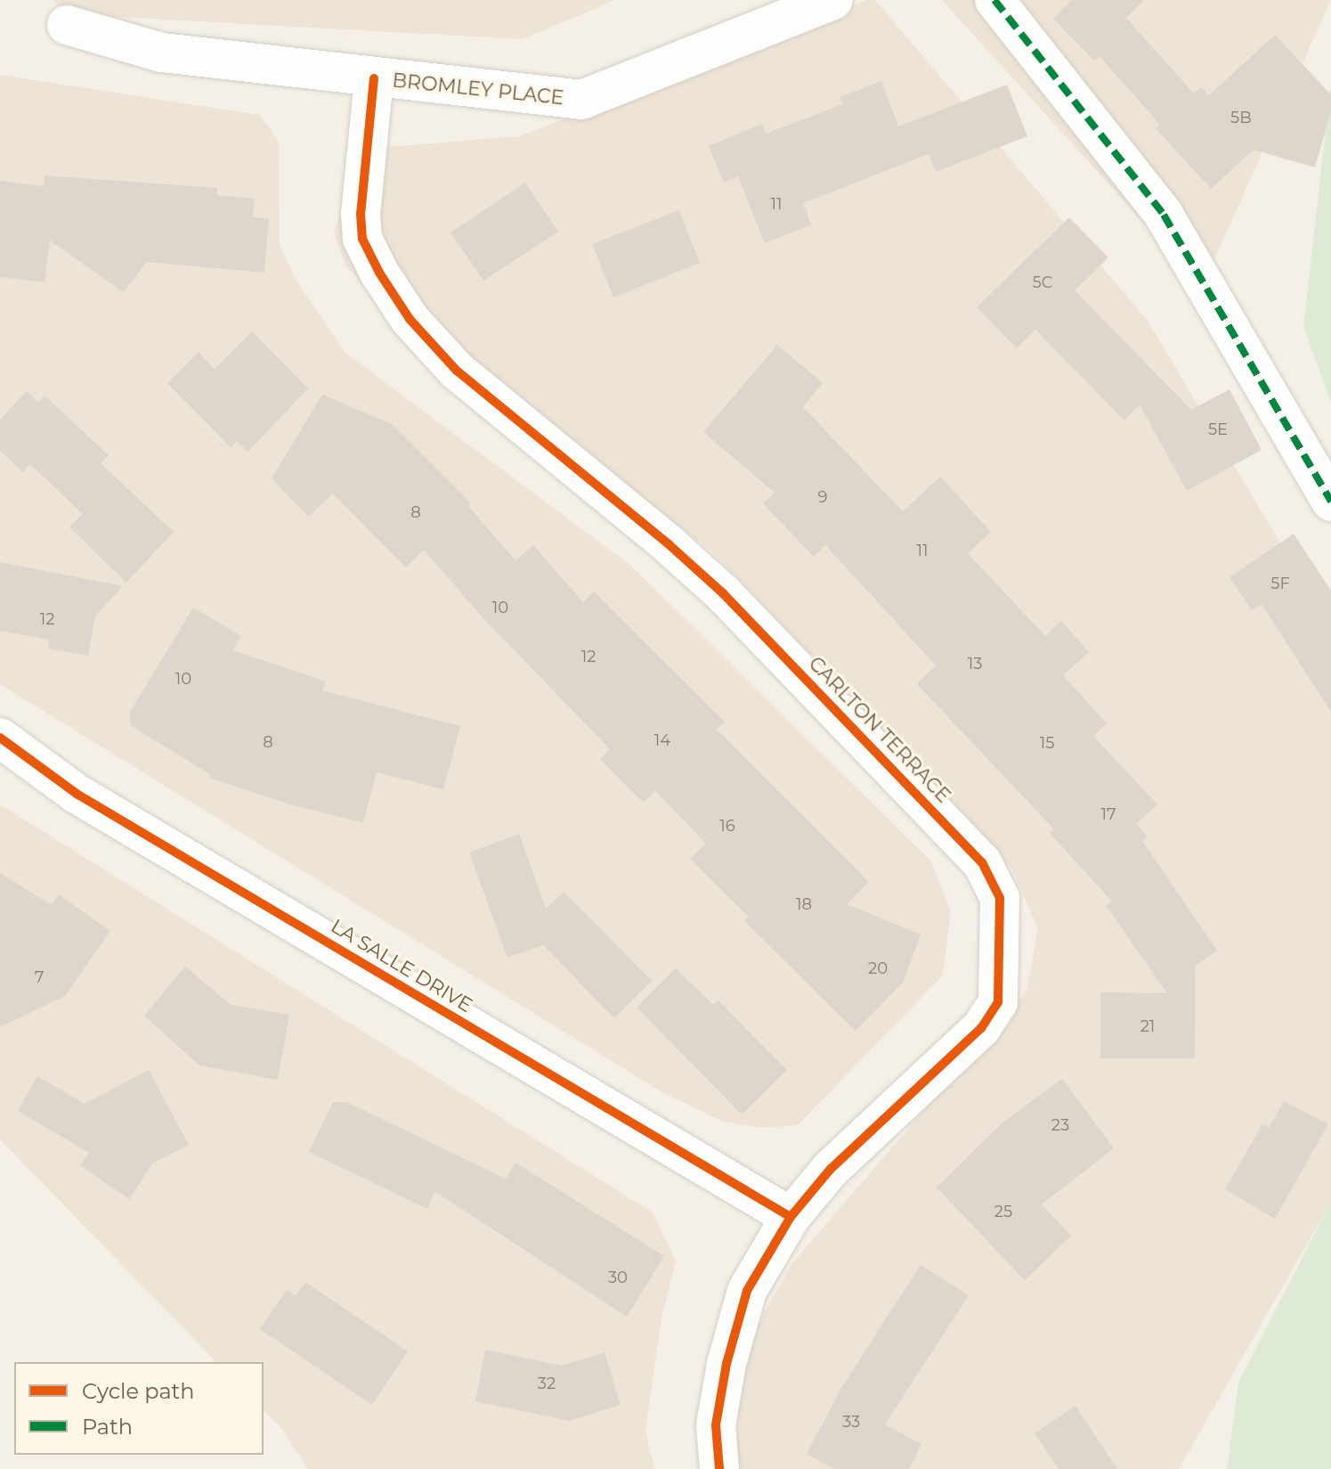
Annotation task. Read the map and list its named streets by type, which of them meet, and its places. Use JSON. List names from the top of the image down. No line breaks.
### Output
{"streets":{"street":["BROMLEY PLACE","CARLTON TERRACE","LA SALLE DRIVE"]},"crossings":[["BROMLEY PLACE","CARLTON TERRACE"],["CARLTON TERRACE","LA SALLE DRIVE"]],"house_numbers":["5B","11","5C","5E","9","8","11","5F","10","12","12","13","10","14","8","15","17","16","18","20","7","21","23","25","30","32","33"],"legend":["Cycle path","Path"]}
